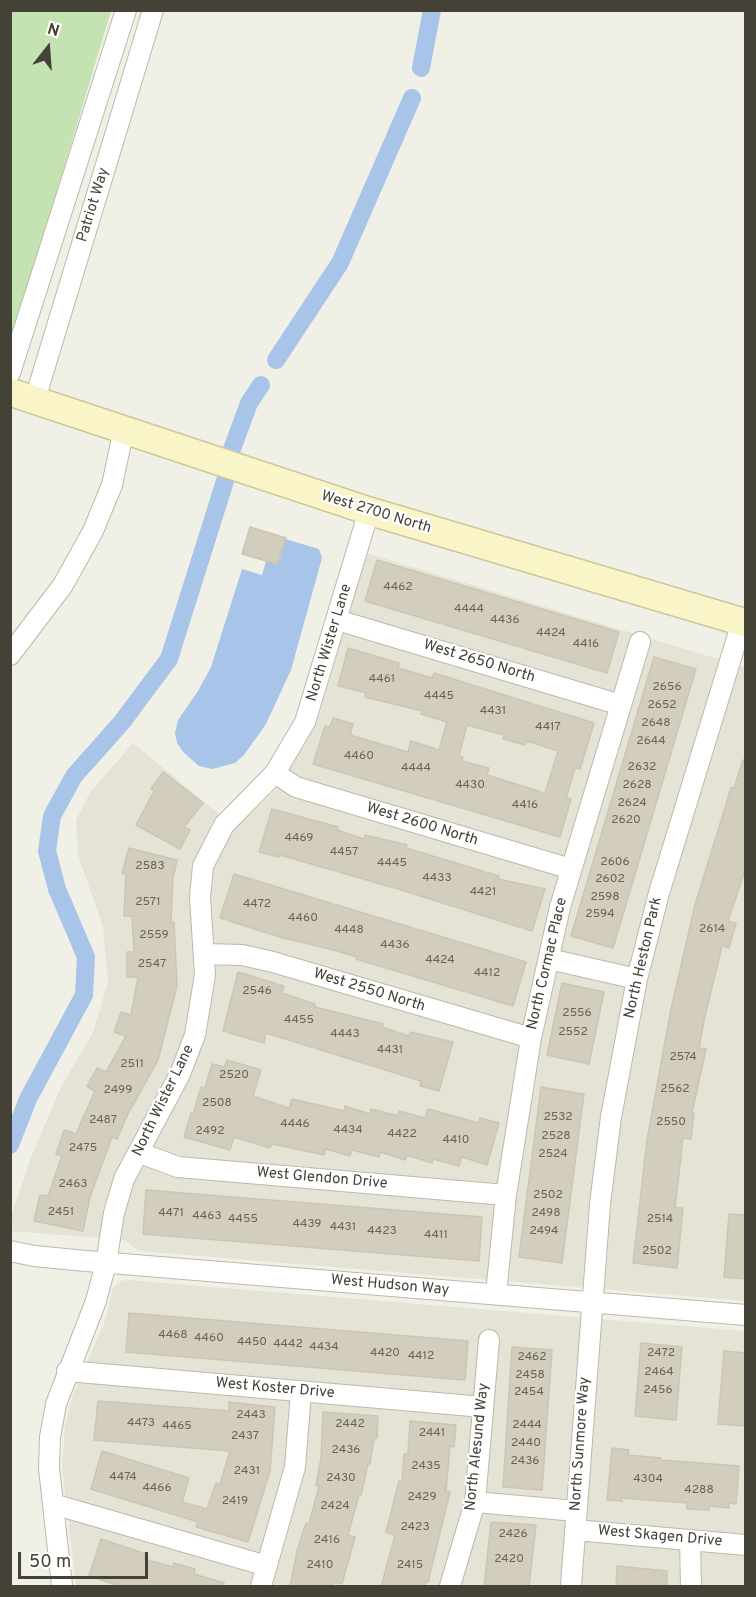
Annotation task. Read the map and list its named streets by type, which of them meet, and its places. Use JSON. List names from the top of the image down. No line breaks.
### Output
{"streets":{"street":["Patriot Way","West 2700 North","North Wister Lane","West 2650 North","West 2600 North","North Heston Park","North Cormac Place","West 2550 North","West Glendon Drive","West Hudson Way","West Koster Drive","North Sunmore Way","North Alesund Way","West Skagen Drive"]},"crossings":[["Patriot Way","West 2700 North"],["West 2700 North","North Wister Lane"],["West 2700 North","North Heston Park"],["North Wister Lane","West 2650 North"],["North Wister Lane","West 2600 North"],["North Wister Lane","West 2550 North"],["North Wister Lane","West Glendon Drive"],["North Wister Lane","West Hudson Way"],["North Wister Lane","West Koster Drive"],["West 2650 North","North Cormac Place"],["West 2600 North","North Cormac Place"],["North Heston Park","West Hudson Way"],["North Heston Park","North Sunmore Way"],["North Cormac Place","West 2550 North"],["North Cormac Place","West Glendon Drive"],["North Cormac Place","West Hudson Way"],["West Hudson Way","North Sunmore Way"],["West Koster Drive","North Alesund Way"],["North Sunmore Way","West Skagen Drive"],["North Alesund Way","West Skagen Drive"]],"house_numbers":["4462","4444","4436","4424","4416","4461","2656","4445","2652","4431","2648","4417","2644","4460","2632","4444","4430","2628","2624","4416","2620","4469","4457","2606","4445","2583","4433","2602","4421","2598","2571","4472","2594","4460","2614","4448","2559","4436","4424","2547","4412","2546","2556","4455","2552","4443","4431","2574","2511","2520","2562","2499","2508","2532","2487","2550","4446","4434","2492","4422","2528","4410","2475","2524","2463","2502","2451","4471","2498","4463","4455","2514","4439","4431","4423","2494","4411","2502","4468","4460","4450","4442","4434","4420","2472","4412","2462","2464","2458","2456","2454","2443","4473","2442","2444","4465","2441","2437","2440","2436","2436","2435","2431","4474","2430","4304","4466","4288","2429","2419","2424","2423","2426","2416","2420","2410","2415"],"scale_bar":"50 m","north":"top"}
